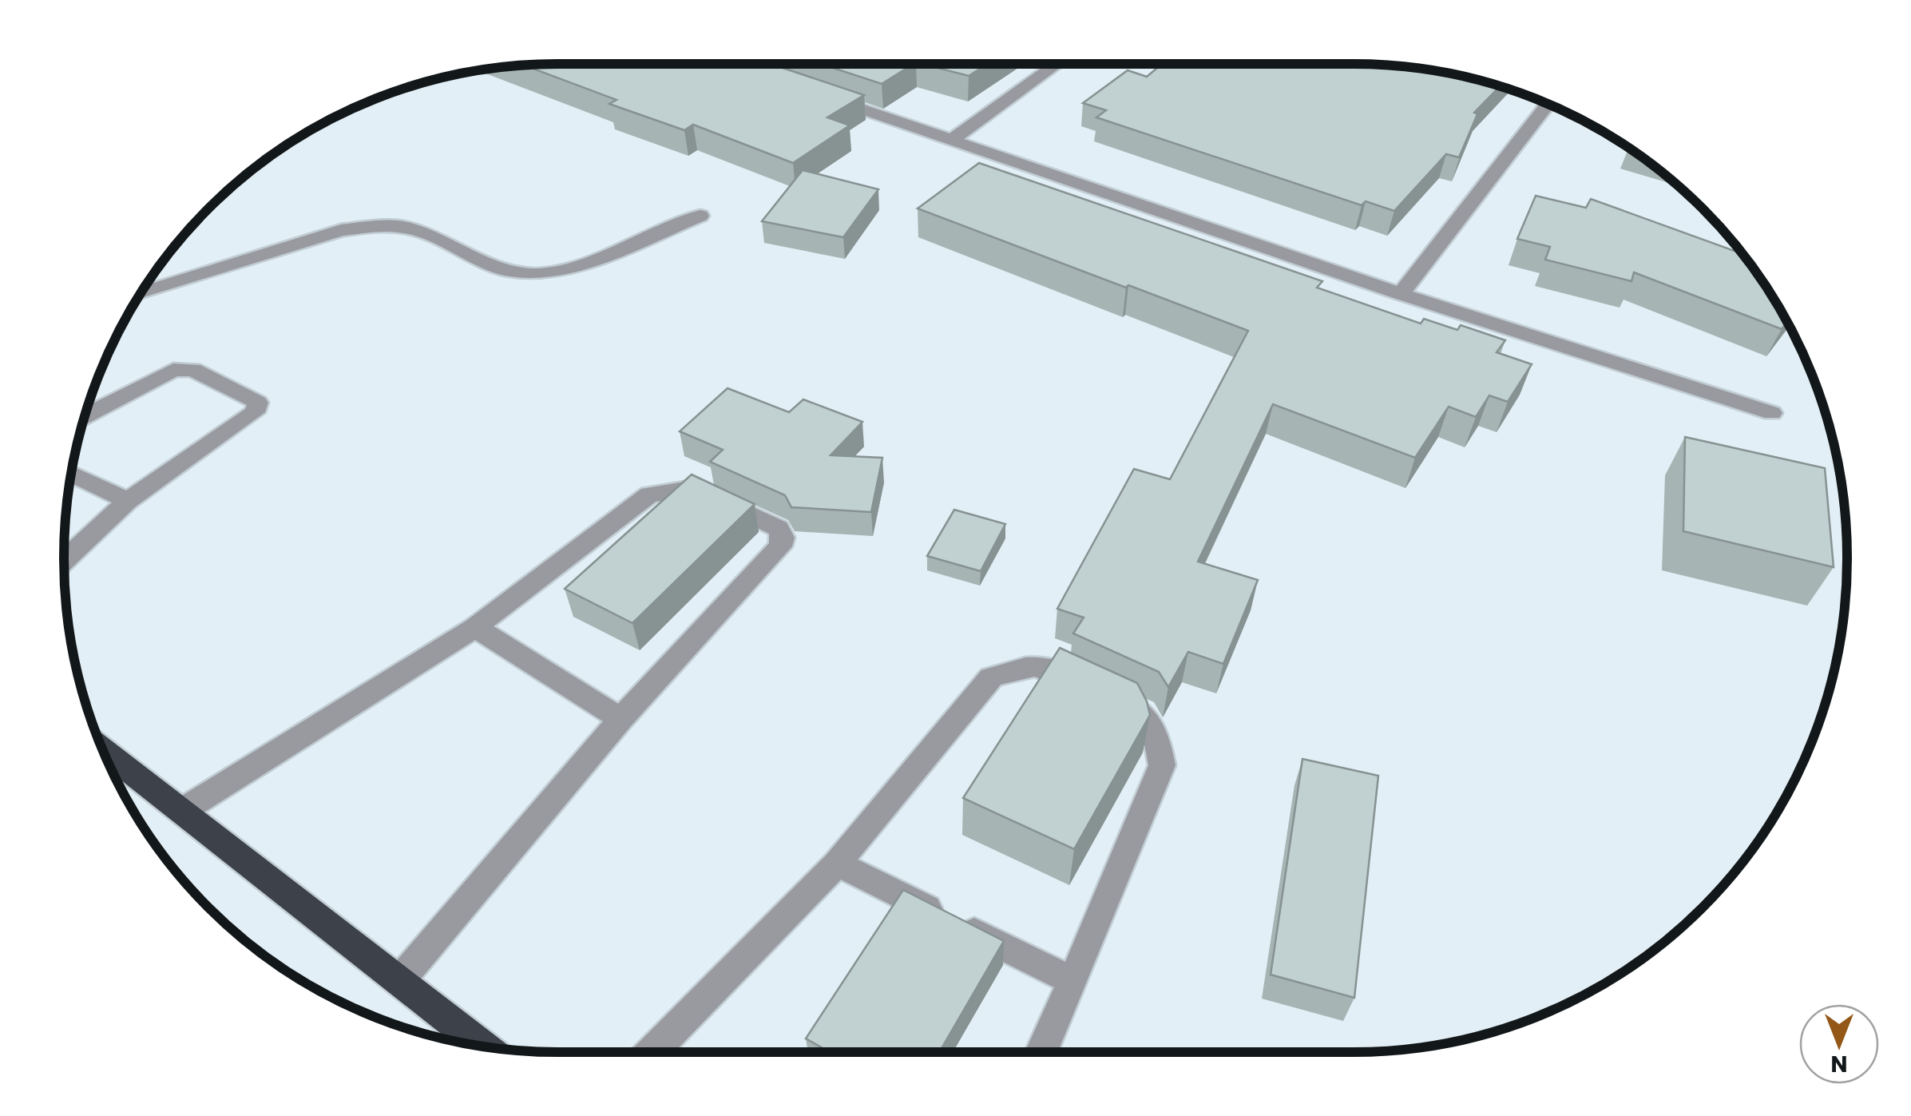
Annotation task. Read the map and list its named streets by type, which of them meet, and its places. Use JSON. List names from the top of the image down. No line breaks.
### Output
{"north":"bottom"}
